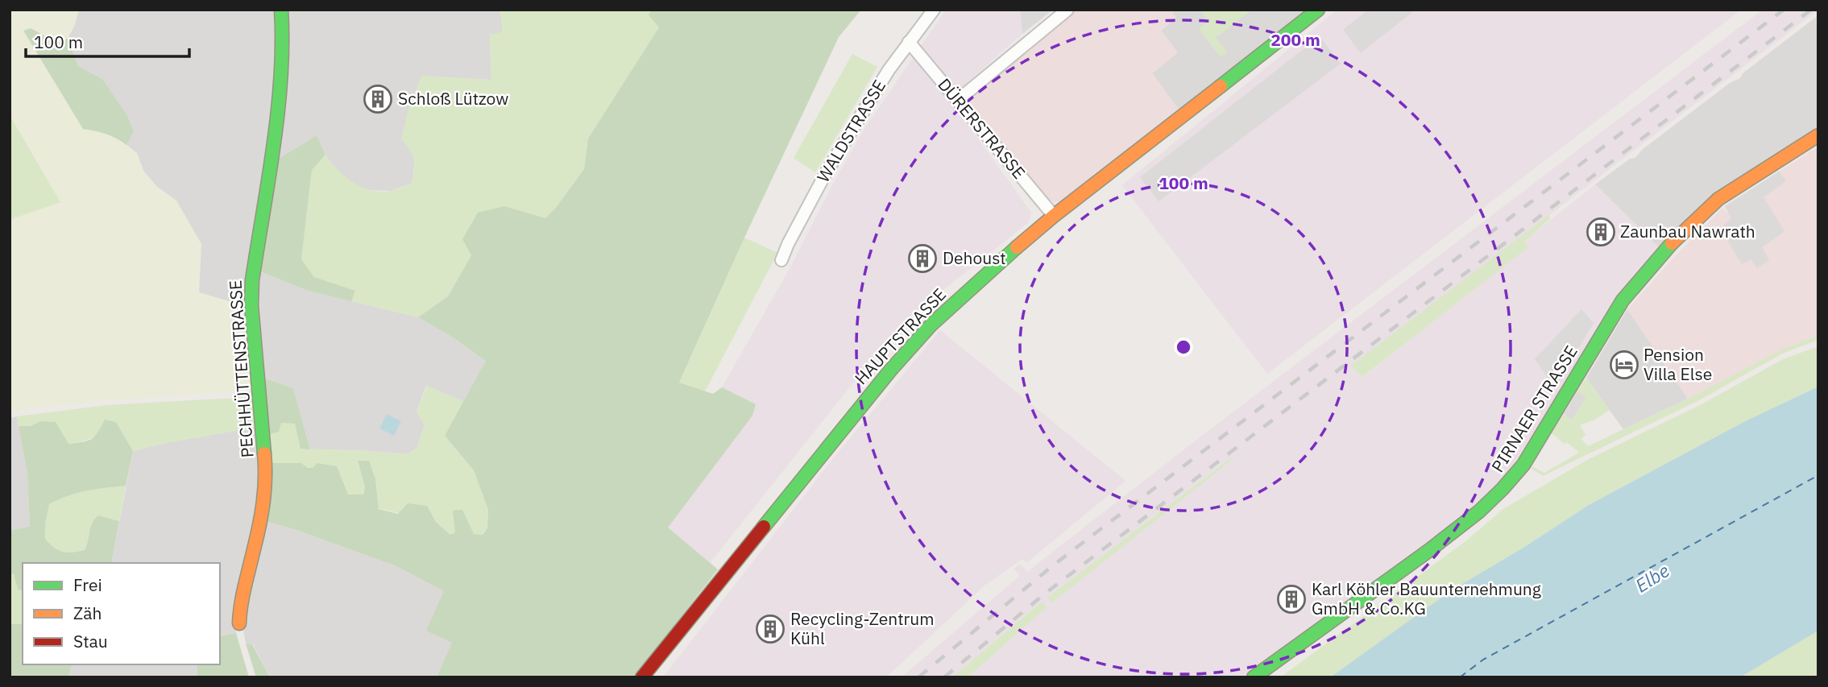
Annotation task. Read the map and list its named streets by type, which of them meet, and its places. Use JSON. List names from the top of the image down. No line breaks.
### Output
{"streets":{"street":["DÜRERSTRASSE","WALDSTRASSE","HAUPTSTRASSE","PECHHÜTTENSTRASSE","PIRNAER STRASSE"]},"crossings":[["DÜRERSTRASSE","WALDSTRASSE"],["DÜRERSTRASSE","HAUPTSTRASSE"]],"water":["Elbe"],"places":{"building":["Schloß Lützow","Zaunbau Nawrath","Dehoust","Karl Köhler Bauunternehmung GmbH & Co.KG","Recycling-Zentrum Kühl"],"hotel":["Pension Villa Else"]},"legend":["Frei","Zäh","Stau"],"scale_bar":"100 m","rings":["200 m","100 m"]}
